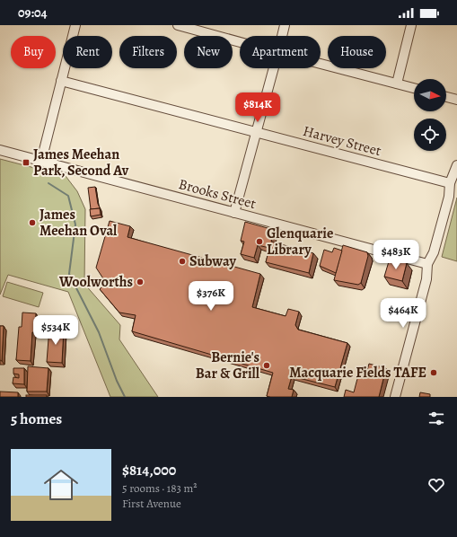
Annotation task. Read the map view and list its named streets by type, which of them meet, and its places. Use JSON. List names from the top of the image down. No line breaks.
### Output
{"streets":{"street":["Harvey Street","Brooks Street"]},"places":{"transit":["James Meehan Park, Second Av"],"other":["James Meehan Oval","Glenquarie Library","Subway","Woolworths","Bernie's Bar & Grill","Macquarie Fields TAFE"]},"north":"right","page":{"status":"09:04","chip":["Buy","Rent","Filters","New","Apartment","House"],"price":["$814K","$483K","$376K","$464K","$534K"],"heading":"5 homes","list":[{"name":"$814,000","note":"5 rooms · 183 m² · First Avenue"}]}}
